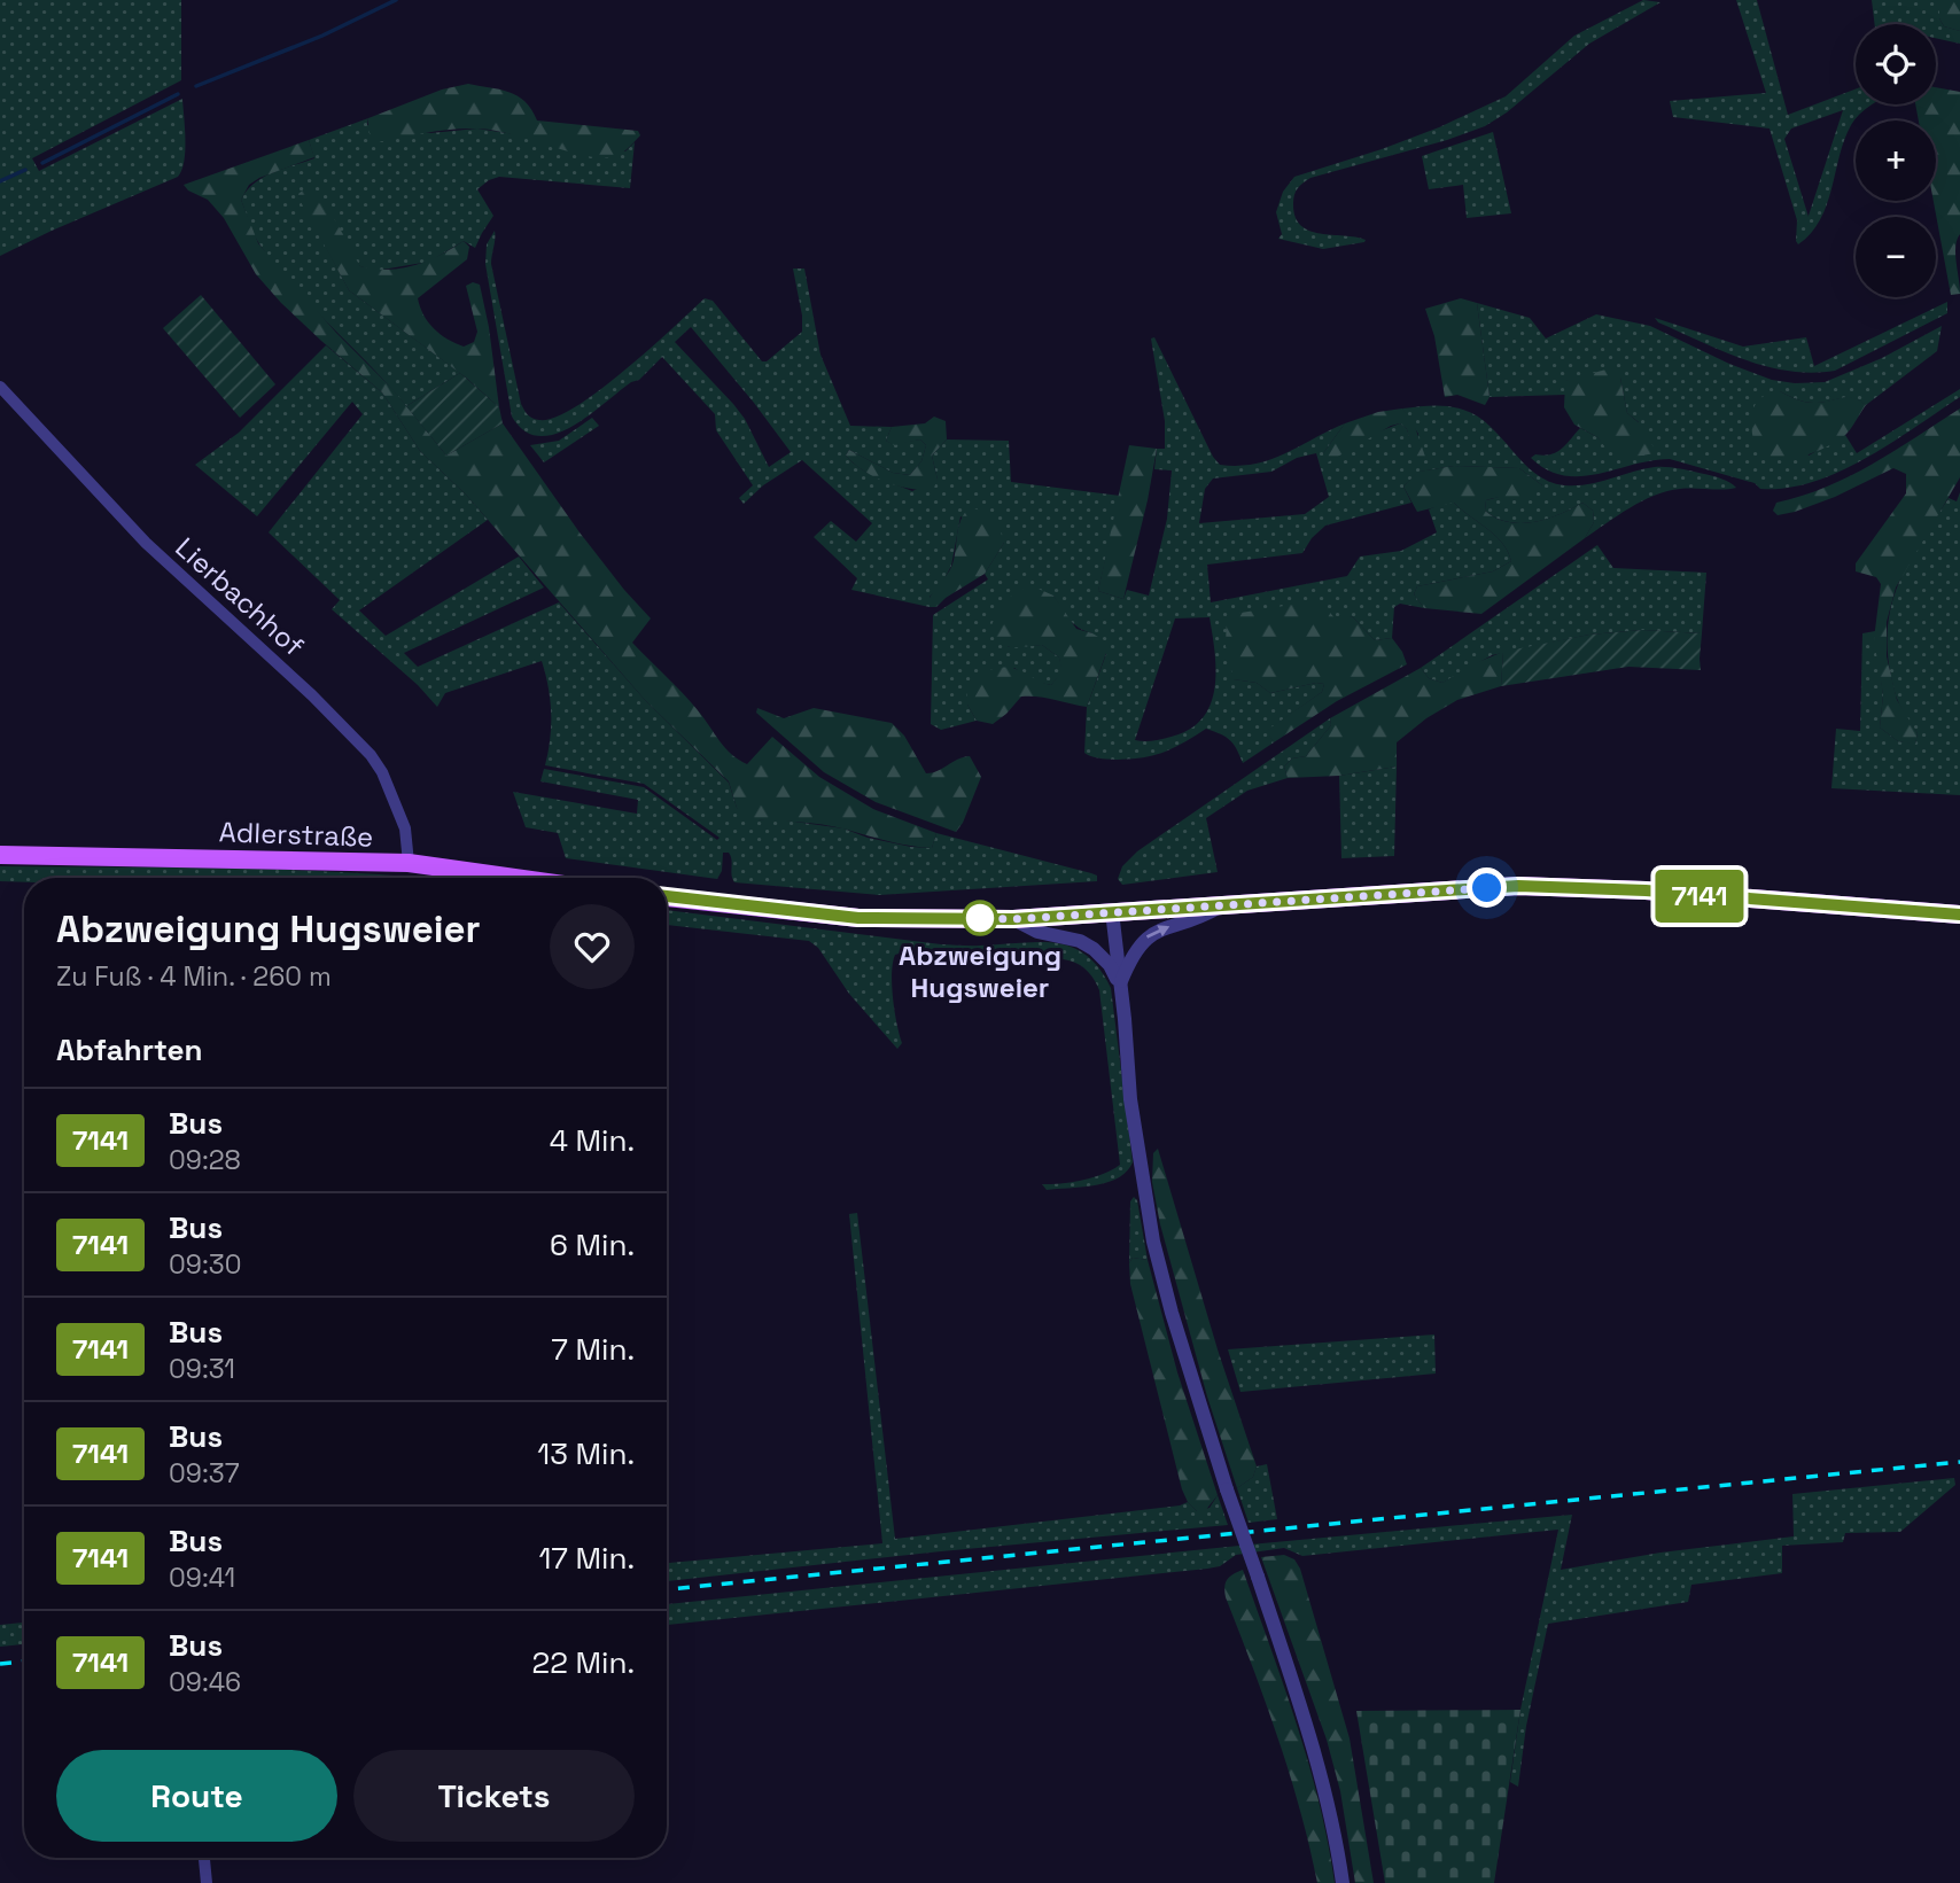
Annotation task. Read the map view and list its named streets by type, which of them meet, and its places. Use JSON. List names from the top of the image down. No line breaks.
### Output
{"streets":{"main road":["Adlerstraße"],"street":["Lierbachhof"]},"crossings":[["Lierbachhof","Adlerstraße"]],"places":["Abzweigung Hugsweier"],"lines":["bus line 7141"],"page":{"on_map":"7141","map_buttons":["+","−"],"heading":[["Abzweigung Hugsweier","Zu Fuß · 4 Min. · 260 m"],"Abfahrten"],"list":[{"mark":"7141","name":"Bus","note":"09:28","value":"4 Min."},{"mark":"7141","name":"Bus","note":"09:30","value":"6 Min."},{"mark":"7141","name":"Bus","note":"09:31","value":"7 Min."},{"mark":"7141","name":"Bus","note":"09:37","value":"13 Min."},{"mark":"7141","name":"Bus","note":"09:41","value":"17 Min."},{"mark":"7141","name":"Bus","note":"09:46","value":"22 Min."}],"buttons":["Route","Tickets"]}}
